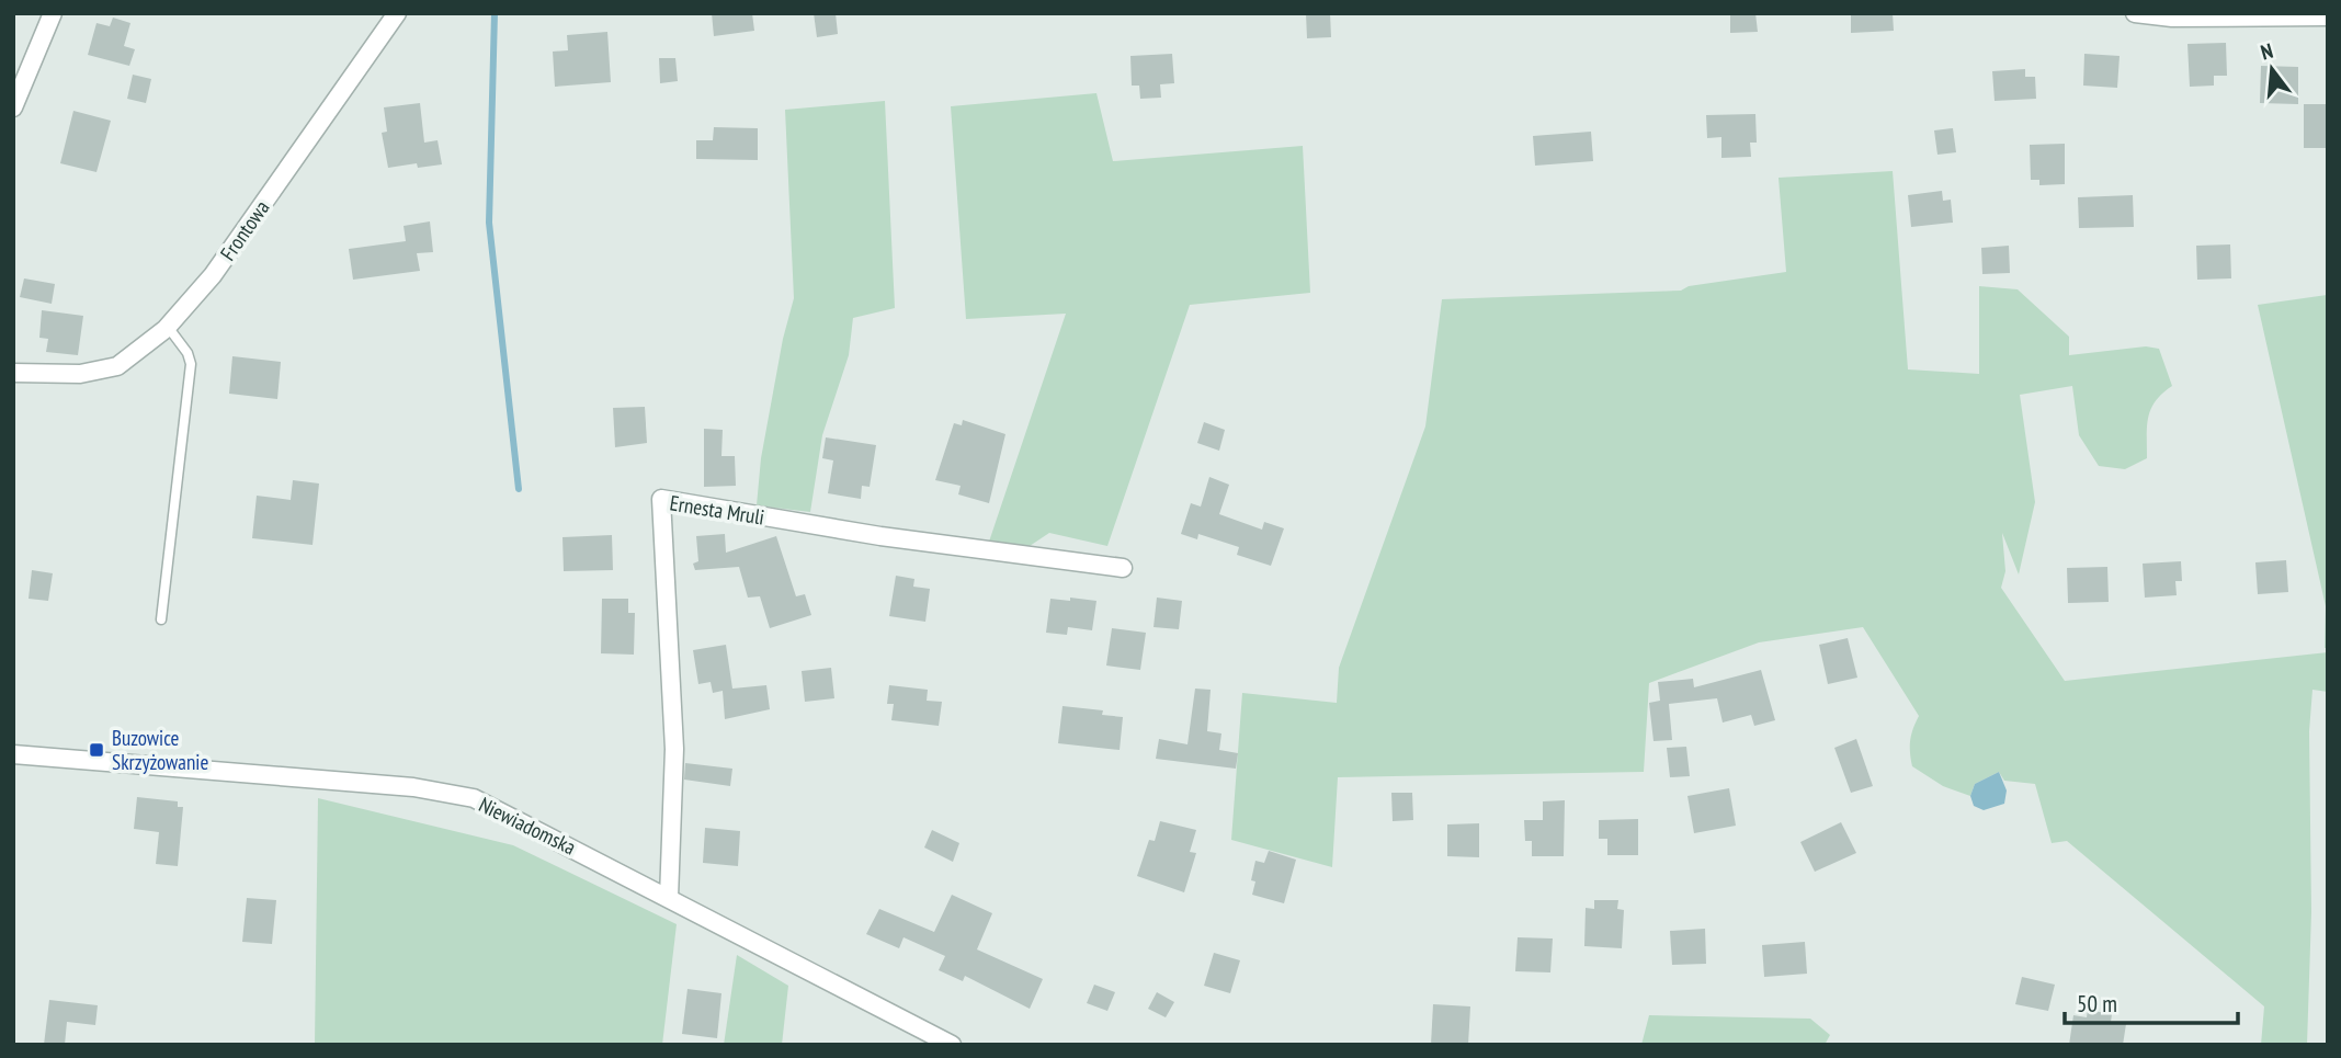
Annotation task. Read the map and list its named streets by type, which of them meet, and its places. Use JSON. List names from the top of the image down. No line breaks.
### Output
{"streets":{"street":["Frontowa","Ernesta Mruli","Niewiadomska"]},"crossings":[["Ernesta Mruli","Niewiadomska"]],"places":{"transit":["Buzowice Skrzyżowanie"]},"scale_bar":"50 m","north":"top"}
